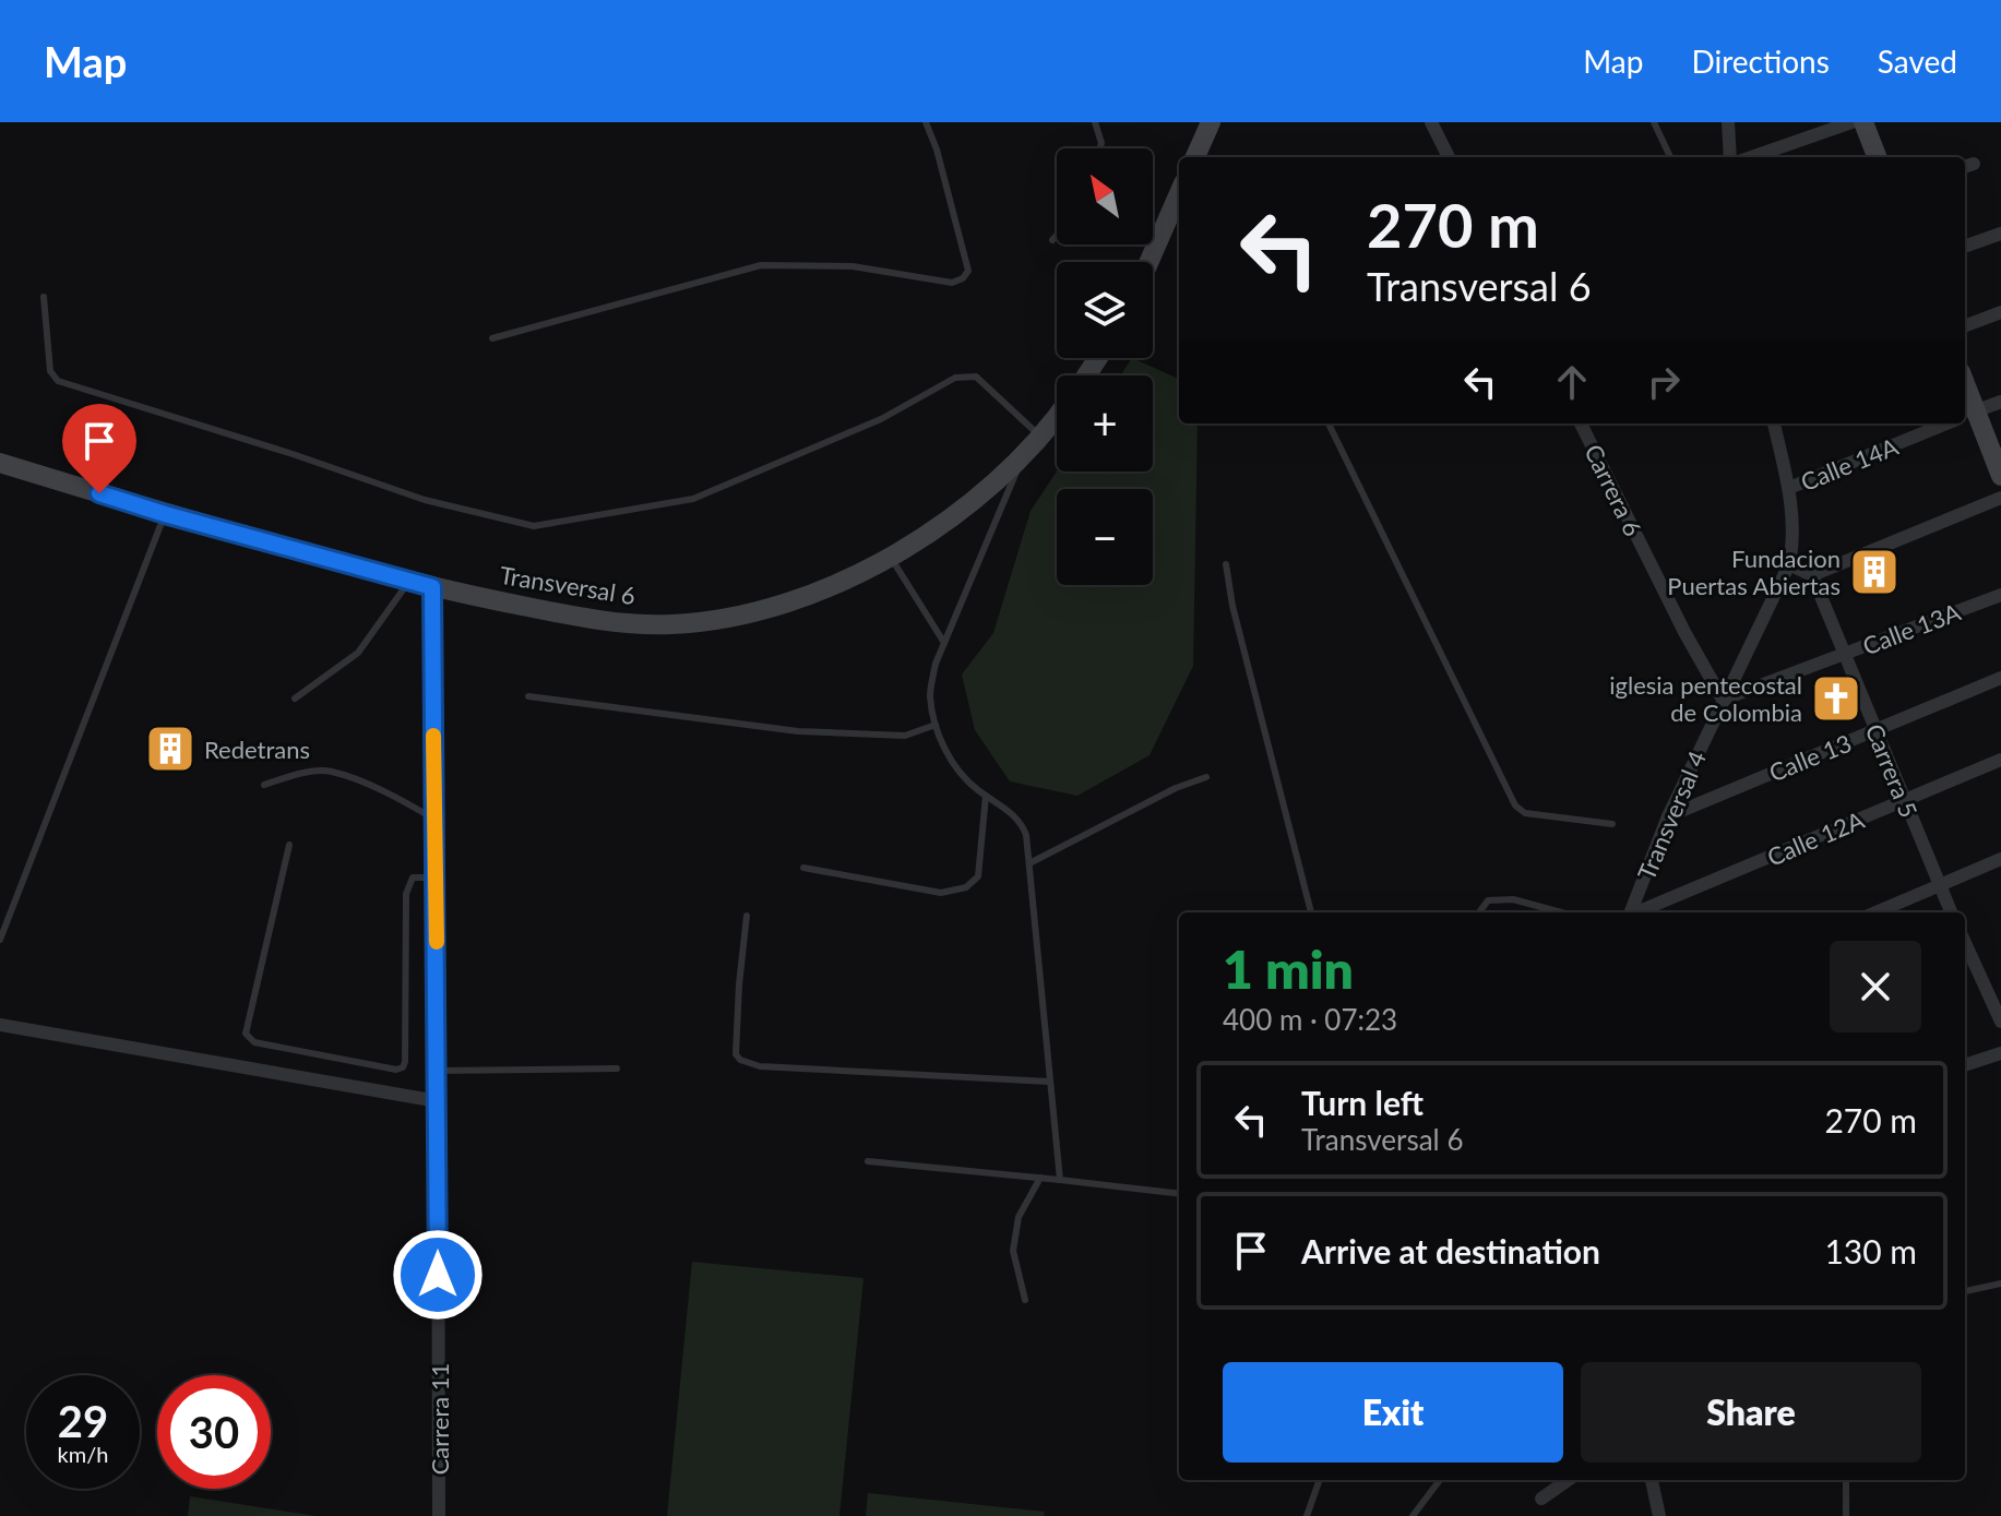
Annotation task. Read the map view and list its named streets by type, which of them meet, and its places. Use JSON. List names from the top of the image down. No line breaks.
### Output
{"streets":{"street":["Calle 14A","Carrera 6","Transversal 6","Calle 13A","Calle 13","Carrera 5","Transversal 4","Calle 12A","Carrera 11"]},"crossings":[["Calle 14A","Transversal 4"],["Carrera 6","Calle 13A"],["Carrera 6","Transversal 4"],["Transversal 6","Carrera 11"],["Calle 13A","Carrera 5"],["Calle 13A","Transversal 4"],["Calle 13","Carrera 5"],["Calle 13","Transversal 4"],["Carrera 5","Calle 12A"]],"places":{"building":["Fundacion Puertas Abiertas","Redetrans"],"church":["iglesia pentecostal de Colombia"]},"north":"top left","page":{"header":"Map","nav":["Map","Directions","Saved"],"map_buttons":["+","−"],"turn":["270 m","Transversal 6"],"heading":["1 min","400 m · 07:23"],"list":[{"name":"Turn left","note":"Transversal 6","value":"270 m"},{"name":"Arrive at destination","value":"130 m"}],"buttons":["Exit","Share"],"speed":"29 km/h","limit":"30"}}
